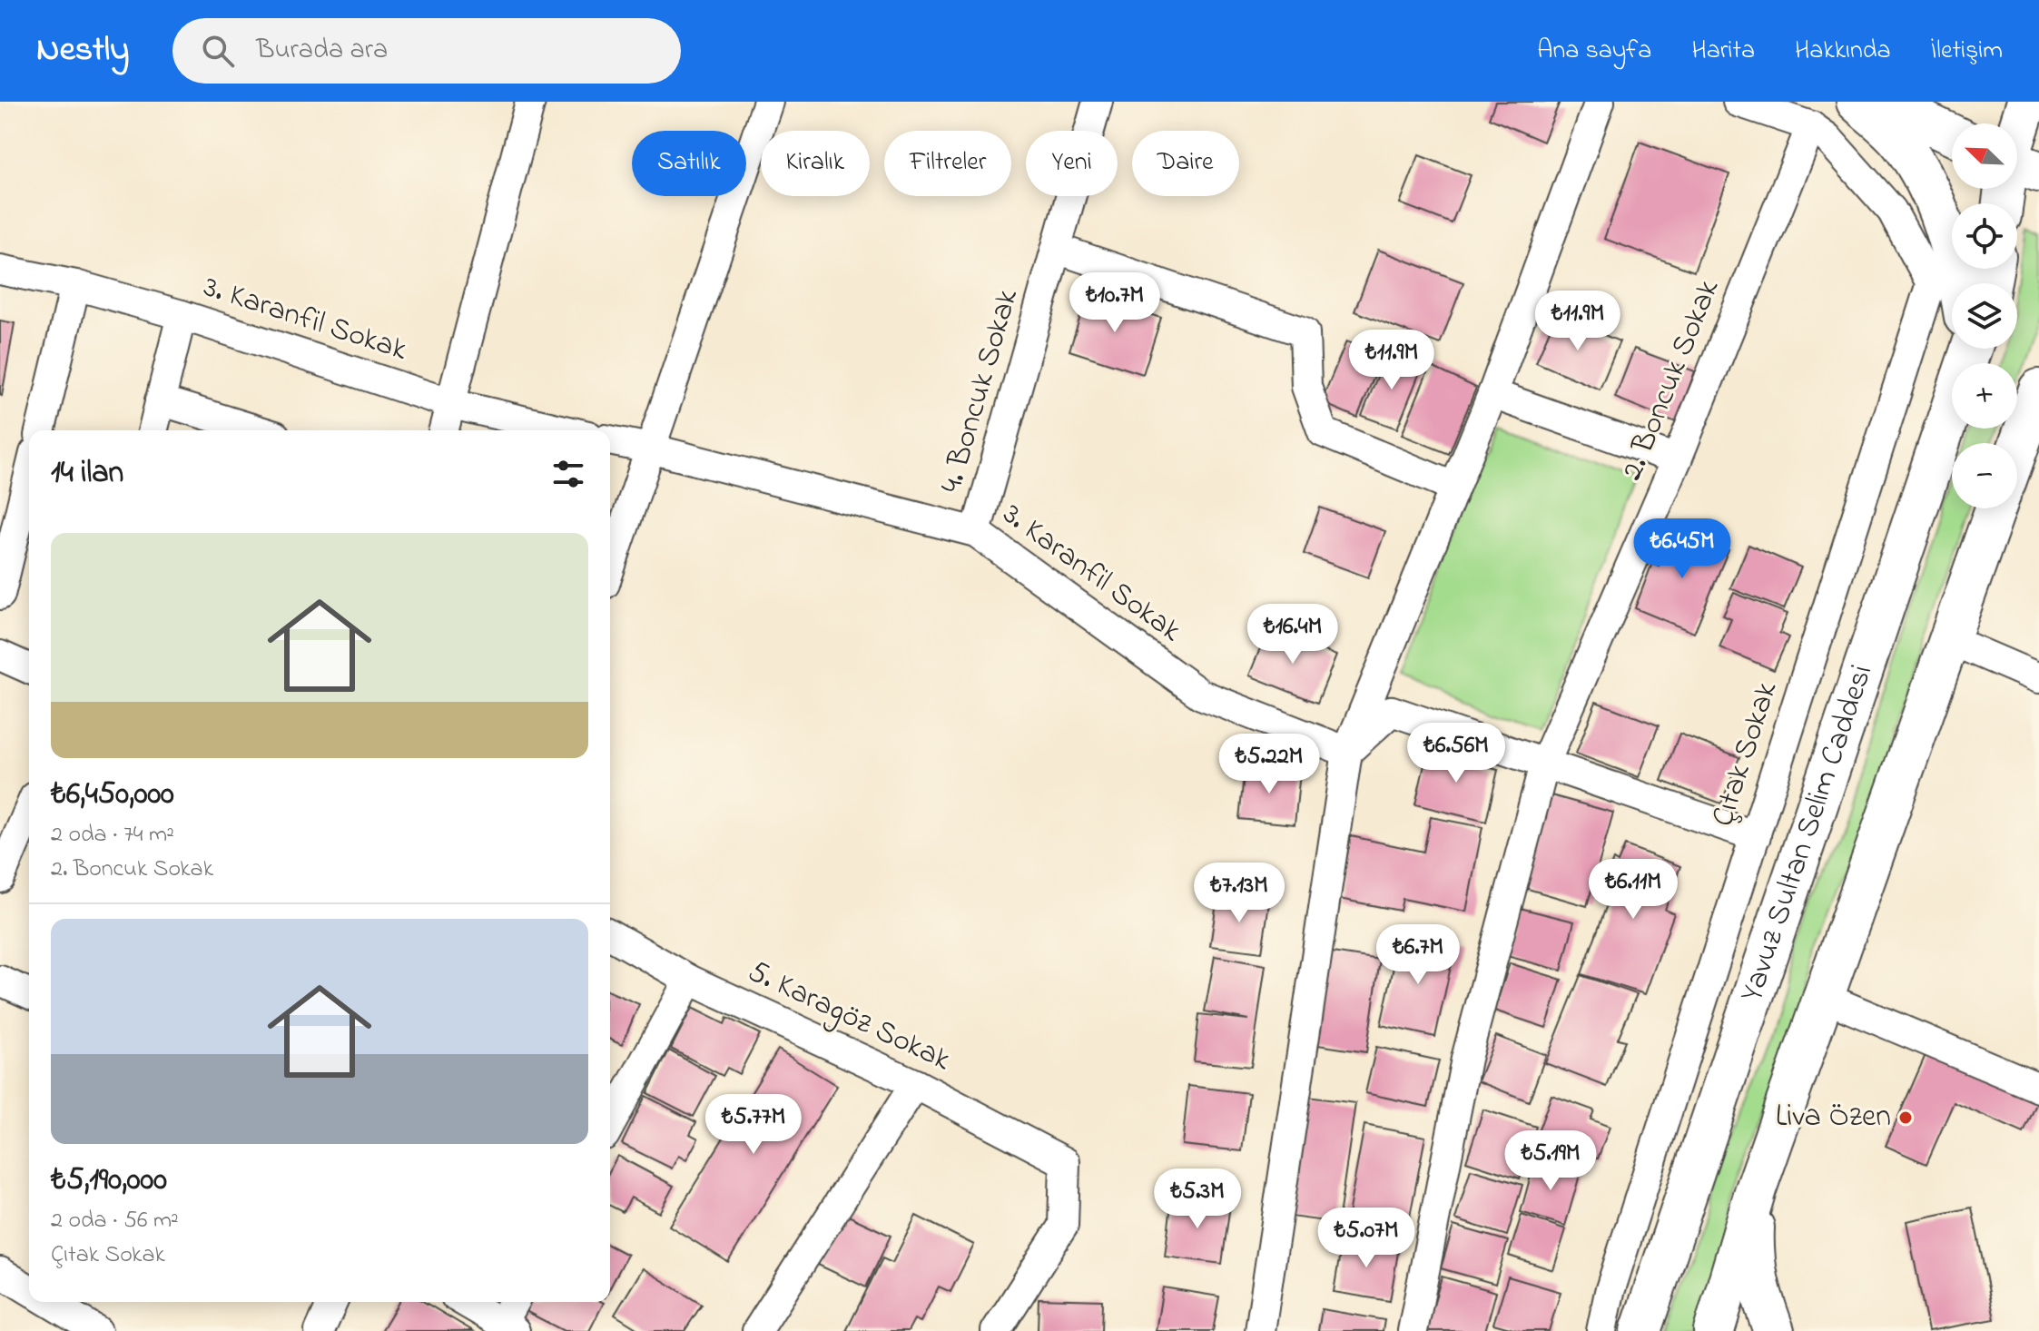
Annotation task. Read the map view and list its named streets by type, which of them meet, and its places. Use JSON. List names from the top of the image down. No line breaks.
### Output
{"streets":{"main road":["Yavuz Sultan Selim Caddesi"],"street":["3. Karanfil Sokak","2. Boncuk Sokak","4. Boncuk Sokak","Çıtak Sokak","5. Karagöz Sokak"]},"crossings":[["3. Karanfil Sokak","4. Boncuk Sokak"],["2. Boncuk Sokak","Çıtak Sokak"]],"places":["Liva Özen"],"north":"top left","page":{"header":"Nestly","search":"Burada ara","nav":["Ana sayfa","Harita","Hakkında","İletişim"],"map_buttons":["+","−"],"chip":["Satılık","Kiralık","Filtreler","Yeni","Daire"],"price":["₺10.7M","₺11.9M","₺11.9M","₺6.45M","₺16.4M","₺6.56M","₺5.22M","₺6.11M","₺7.13M","₺6.7M","₺5.77M","₺5.19M","₺5.3M","₺5.07M"],"heading":"14 ilan","list":[{"name":"₺6,450,000","note":"2 oda · 74 m² · 2. Boncuk Sokak"},{"name":"₺5,190,000","note":"2 oda · 56 m² · Çıtak Sokak"}]}}
